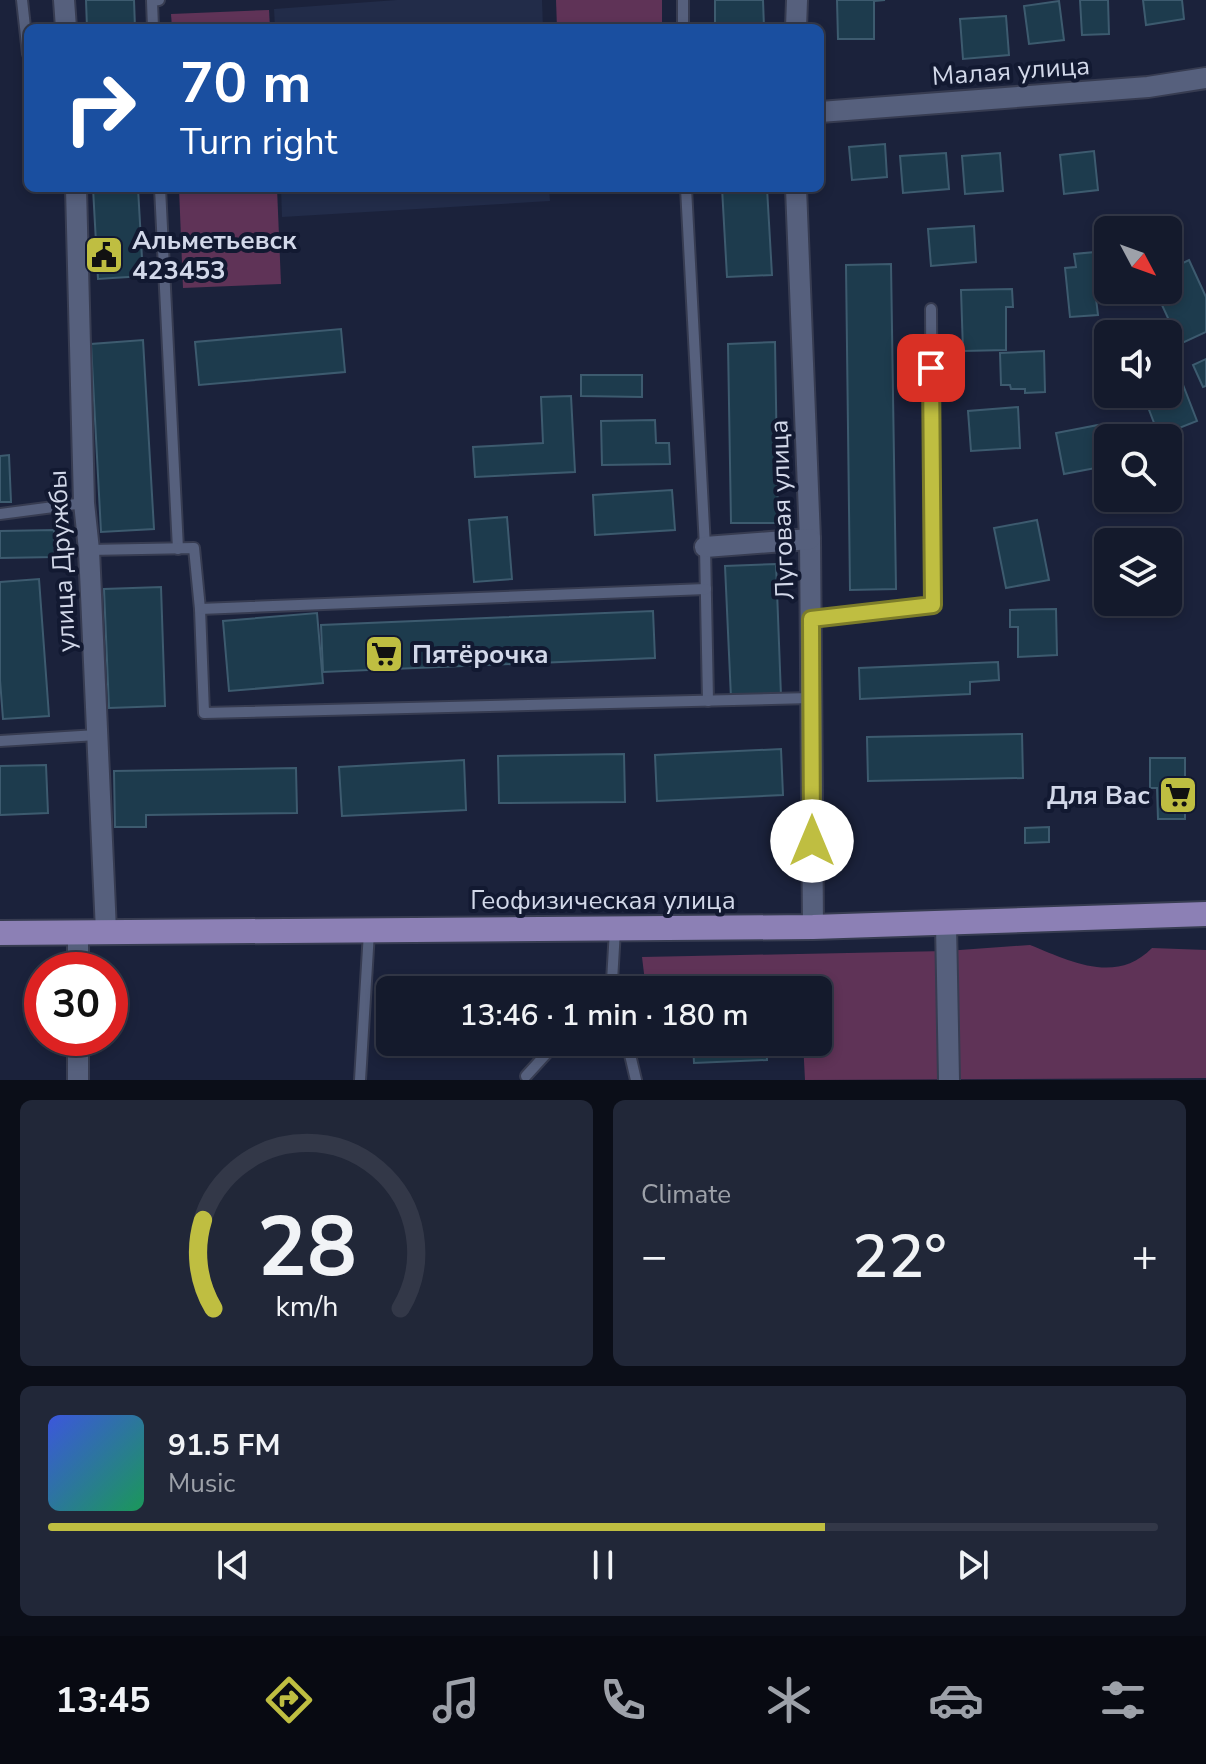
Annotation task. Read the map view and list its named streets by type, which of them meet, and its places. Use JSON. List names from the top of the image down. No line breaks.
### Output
{"streets":{"main road":["Геофизическая улица"],"street":["Малая улица","Луговая улица","улица Дружбы"]},"crossings":[["Луговая улица","Геофизическая улица"],["улица Дружбы","Геофизическая улица"]],"places":{"public building":["Альметьевск 423453"],"supermarket":["Пятёрочка","Для Вас"]},"north":"bottom right","page":{"turn":["70 m","Turn right"],"limit":"30","trip":"13:46 · 1 min · 180 m","tile":"Climate","heat":["−","22°","+"],"song":["91.5 FM","Music"],"tabs":"13:45","gauge":["28","km/h"]}}
